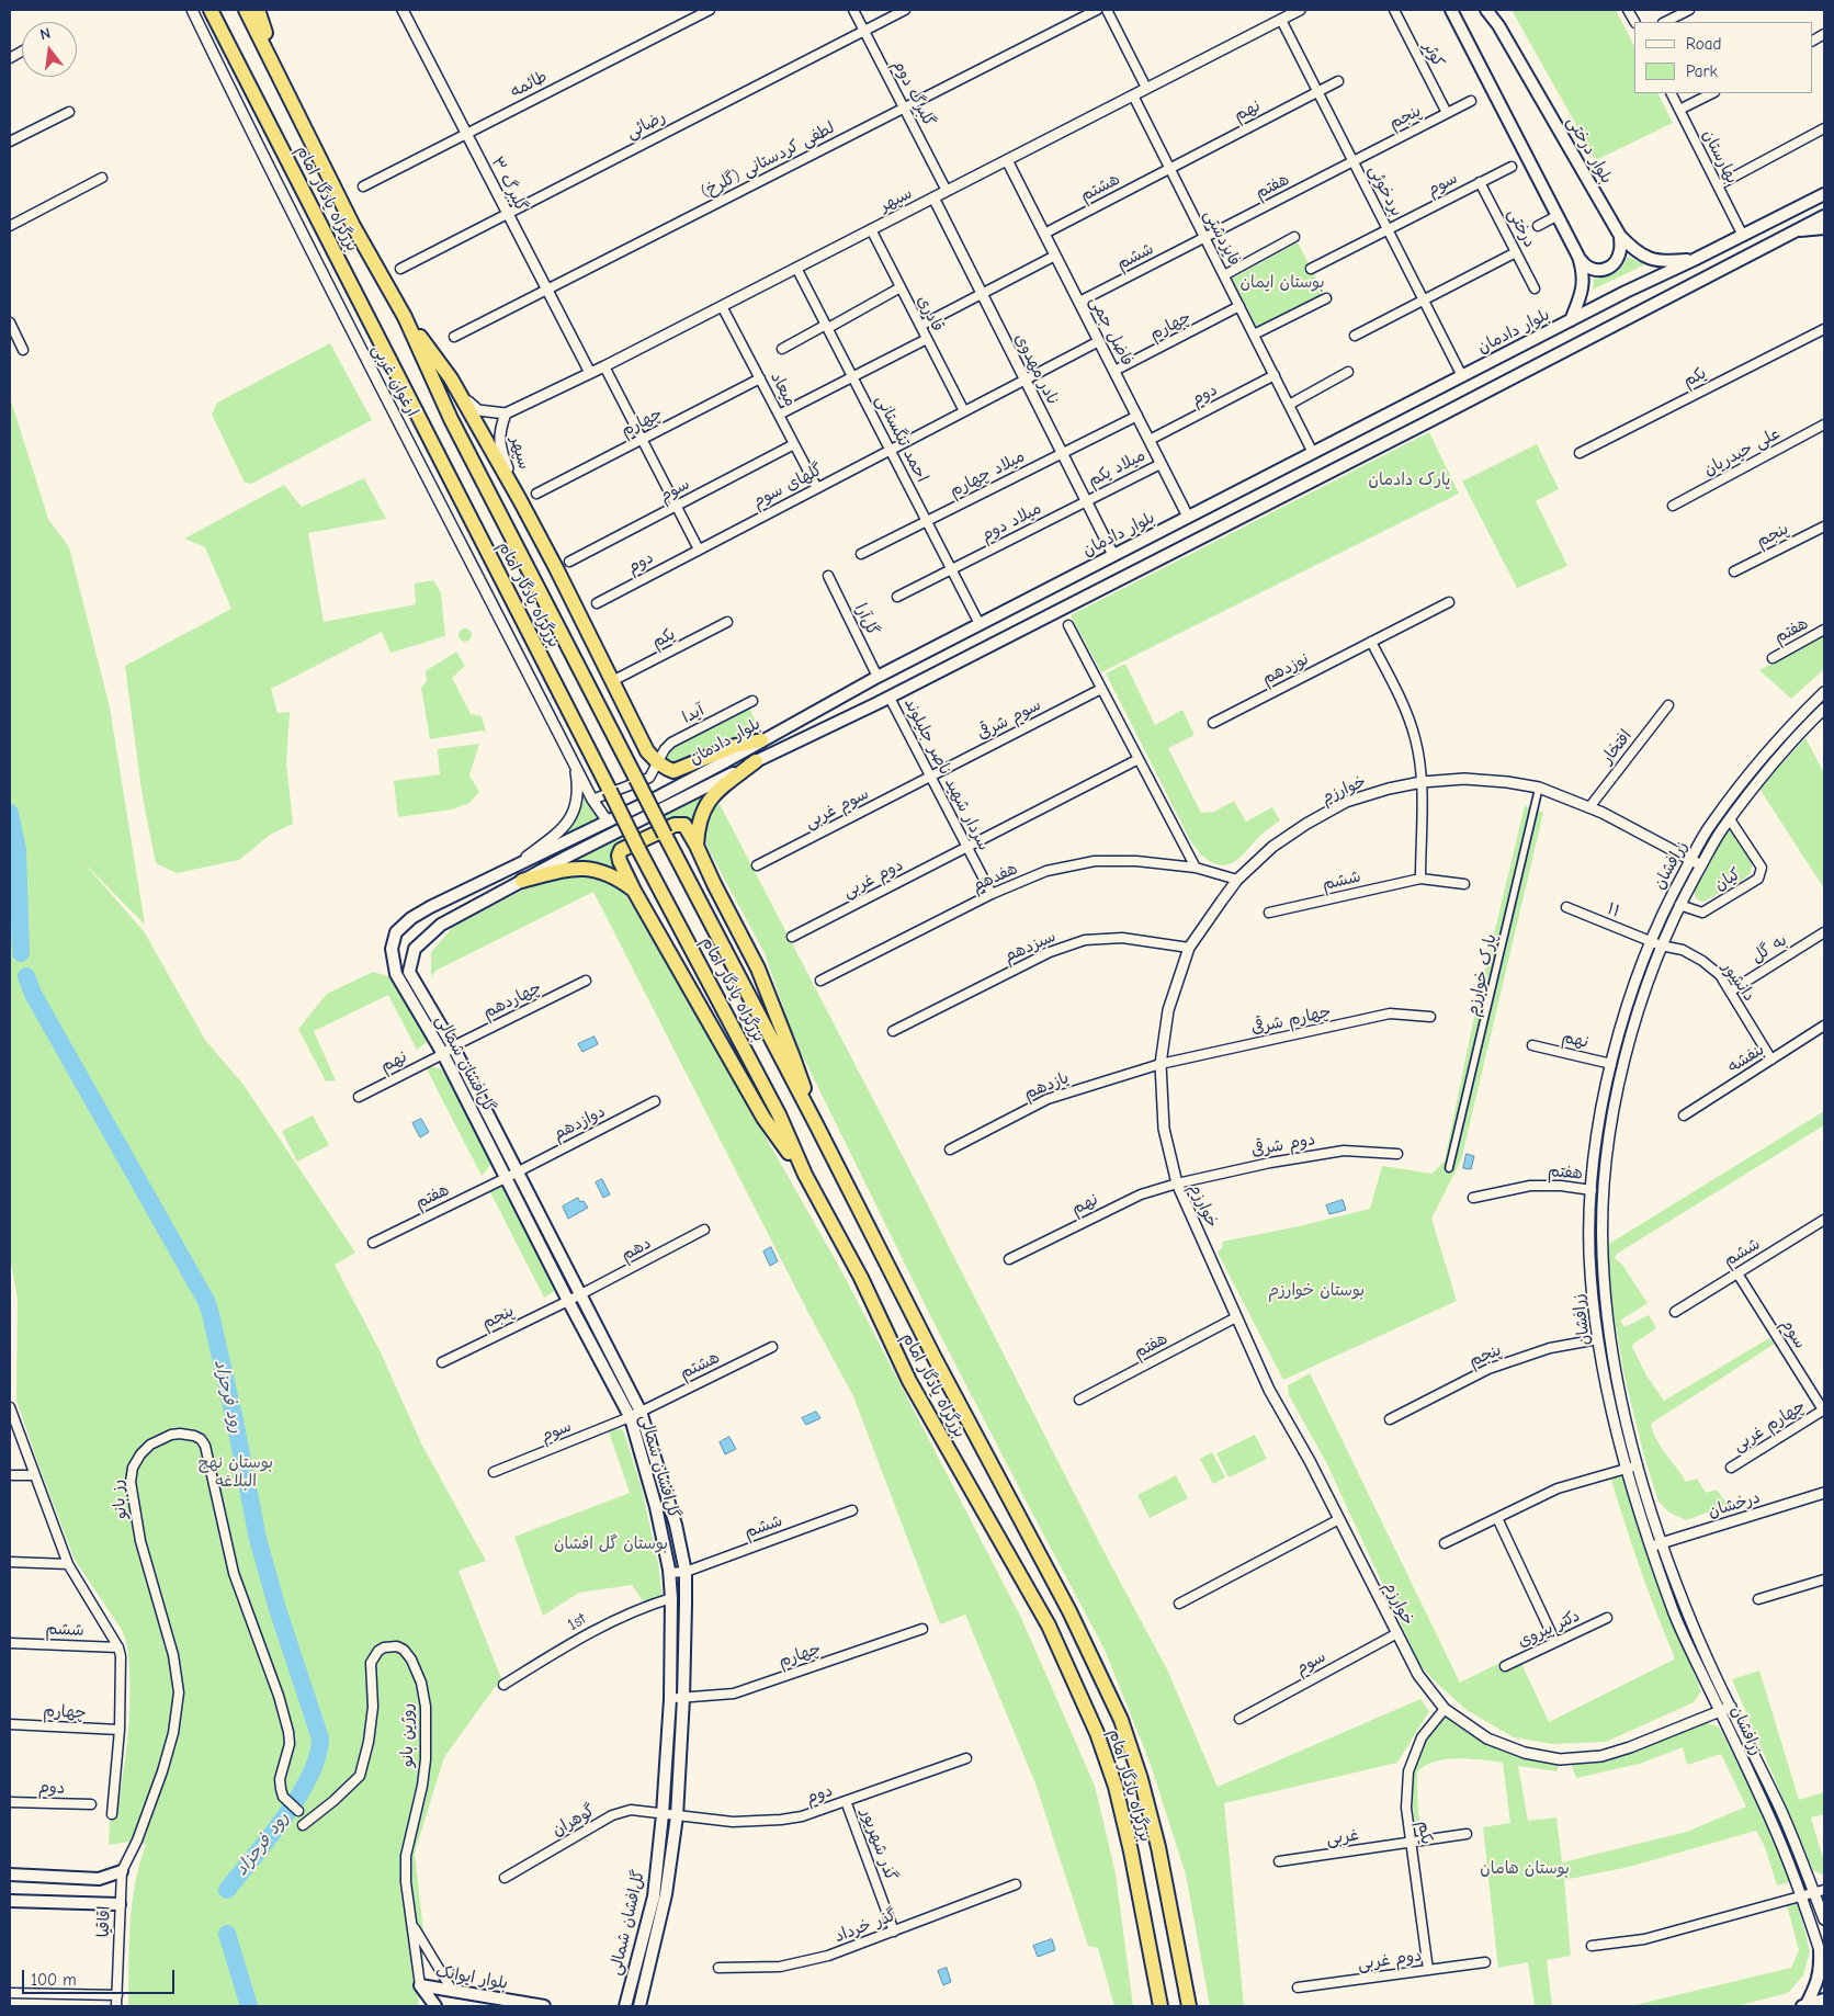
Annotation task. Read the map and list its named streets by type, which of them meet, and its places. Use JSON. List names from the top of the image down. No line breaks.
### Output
{"streets":{"highway":["بزرگراه یادگار امام"],"main road":["بلوار درختی","بلوار دادمان","گل‌افشان شمالی","بلوار ایوانک"],"street":["کوثر","طائمه","گلبرگ دوم","نهم","پنجم","رضائی","بهارستان","لطفی کردستانی (گلرخ)","گلبرگ ۳","سوم","هفتم","هشتم","بردخوئی","سپهر","درختی","فایزدشتی","ششم","قادری","چهارم","فاضل جمی","نادر مهدوی","یکم","ارغوان غربی","میعاد","دوم","احمد تنگستانی","علی حیدریان","میلاد یکم","میلاد چهارم","گلهای سوم","میلاد دوم","گل‌آرا","نوزدهم","آیدا","سوم شرقی","افتخار","سردار شهید ناصر جلیلوند","خوارزم","سوم غربی","زرافشان","هفدهم","دوم غربی","کیان","۱۱","سیزدهم","به گل","پارک خوارزم","دانشور","چهاردهم","چهارم شرقی","بنفشه","یازدهم","دوازدهم","دوم شرقی","دهم","چهارم غربی","رز بانو","درخشان","1st","دکتر پیروی","روژین بانو","گوهران","غربی","گذر شهریور","اقاقیا","گذر خرداد"]},"crossings":[["کوثر","پنجم"],["طائمه","گلبرگ ۳"],["گلبرگ دوم","رضائی"],["گلبرگ دوم","لطفی کردستانی (گلرخ)"],["گلبرگ دوم","سپهر"],["نهم","هشتم"],["نهم","بردخوئی"],["نهم","فایزدشتی"],["نهم","خوارزم"],["نهم","زرافشان"],["نهم","چهاردهم"],["نهم","گل‌افشان شمالی"],["نهم","دوم شرقی"],["پنجم","هفتم"],["پنجم","بردخوئی"],["پنجم","زرافشان"],["پنجم","گل‌افشان شمالی"],["پنجم","دهم"],["رضائی","گلبرگ ۳"],["بلوار درختی","بلوار دادمان"],["بهارستان","بلوار دادمان"],["لطفی کردستانی (گلرخ)","گلبرگ ۳"],["گلبرگ ۳","سپهر"],["سوم","هشتم"],["سوم","بردخوئی"],["سوم","درختی"],["سوم","ششم"],["سوم","میعاد"],["سوم","خوارزم"],["سوم","گل‌افشان شمالی"],["سوم","چهارم غربی"],["هفتم","بردخوئی"],["هفتم","فایزدشتی"],["هفتم","ششم"],["هفتم","خوارزم"],["هفتم","زرافشان"],["هفتم","گل‌افشان شمالی"],["هفتم","دوازدهم"],["هشتم","فایزدشتی"],["هشتم","فاضل جمی"],["هشتم","گل‌افشان شمالی"],["بردخوئی","سپهر"],["بردخوئی","بلوار دادمان"],["سپهر","فایزدشتی"],["سپهر","قادری"],["سپهر","فاضل جمی"],["سپهر","نادر مهدوی"],["سپهر","میعاد"],["سپهر","احمد تنگستانی"],["فایزدشتی","ششم"],["فایزدشتی","چهارم"],["فایزدشتی","بلوار دادمان"],["فایزدشتی","دوم"],["ششم","فاضل جمی"],["ششم","گل‌افشان شمالی"],["قادری","گلهای سوم"],["چهارم","فاضل جمی"],["چهارم","میعاد"],["چهارم","گل‌افشان شمالی"],["فاضل جمی","بلوار دادمان"],["فاضل جمی","دوم"],["فاضل جمی","میلاد یکم"],["فاضل جمی","میلاد چهارم"],["بلوار دادمان","نادر مهدوی"],["بلوار دادمان","ارغوان غربی"],["بلوار دادمان","احمد تنگستانی"],["بلوار دادمان","گل‌آرا"],["بلوار دادمان","سردار شهید ناصر جلیلوند"],["بلوار دادمان","گل‌افشان شمالی"],["نادر مهدوی","میلاد یکم"],["نادر مهدوی","میلاد چهارم"],["نادر مهدوی","میلاد دوم"],["یکم","خوارزم"],["یکم","دوم غربی"],["یکم","غربی"],["ارغوان غربی","آیدا"],["میعاد","گلهای سوم"],["دوم","گلهای سوم"],["دوم","گل‌افشان شمالی"],["دوم","گوهران"],["دوم","گذر شهریور"],["احمد تنگستانی","میلاد چهارم"],["احمد تنگستانی","گلهای سوم"],["احمد تنگستانی","میلاد دوم"],["میلاد یکم","میلاد دوم"],["سوم شرقی","سردار شهید ناصر جلیلوند"],["سوم شرقی","سوم غربی"],["افتخار","خوارزم"],["سردار شهید ناصر جلیلوند","سوم غربی"],["سردار شهید ناصر جلیلوند","هفدهم"],["سردار شهید ناصر جلیلوند","دوم غربی"],["خوارزم","زرافشان"],["خوارزم","هفدهم"],["خوارزم","سیزدهم"],["خوارزم","پارک خوارزم"],["خوارزم","چهارم شرقی"],["خوارزم","یازدهم"],["خوارزم","دوم شرقی"],["زرافشان","کیان"],["زرافشان","۱۱"],["زرافشان","دانشور"],["زرافشان","درخشان"],["۱۱","دانشور"],["به گل","دانشور"],["دانشور","بنفشه"],["چهاردهم","گل‌افشان شمالی"],["چهارم شرقی","یازدهم"],["گل‌افشان شمالی","دوازدهم"],["گل‌افشان شمالی","دهم"],["گل‌افشان شمالی","1st"],["گل‌افشان شمالی","گوهران"],["رز بانو","اقاقیا"],["گذر شهریور","گذر خرداد"]],"water":["رود فرحزاد"],"parks":["بوستان ایمان","پارک دادمان","بوستان خوارزم","بوستان نهج البلاغه","بوستان گل افشان","بوستان هامان"],"legend":["Road","Park"],"scale_bar":"100 m","north":"top"}
